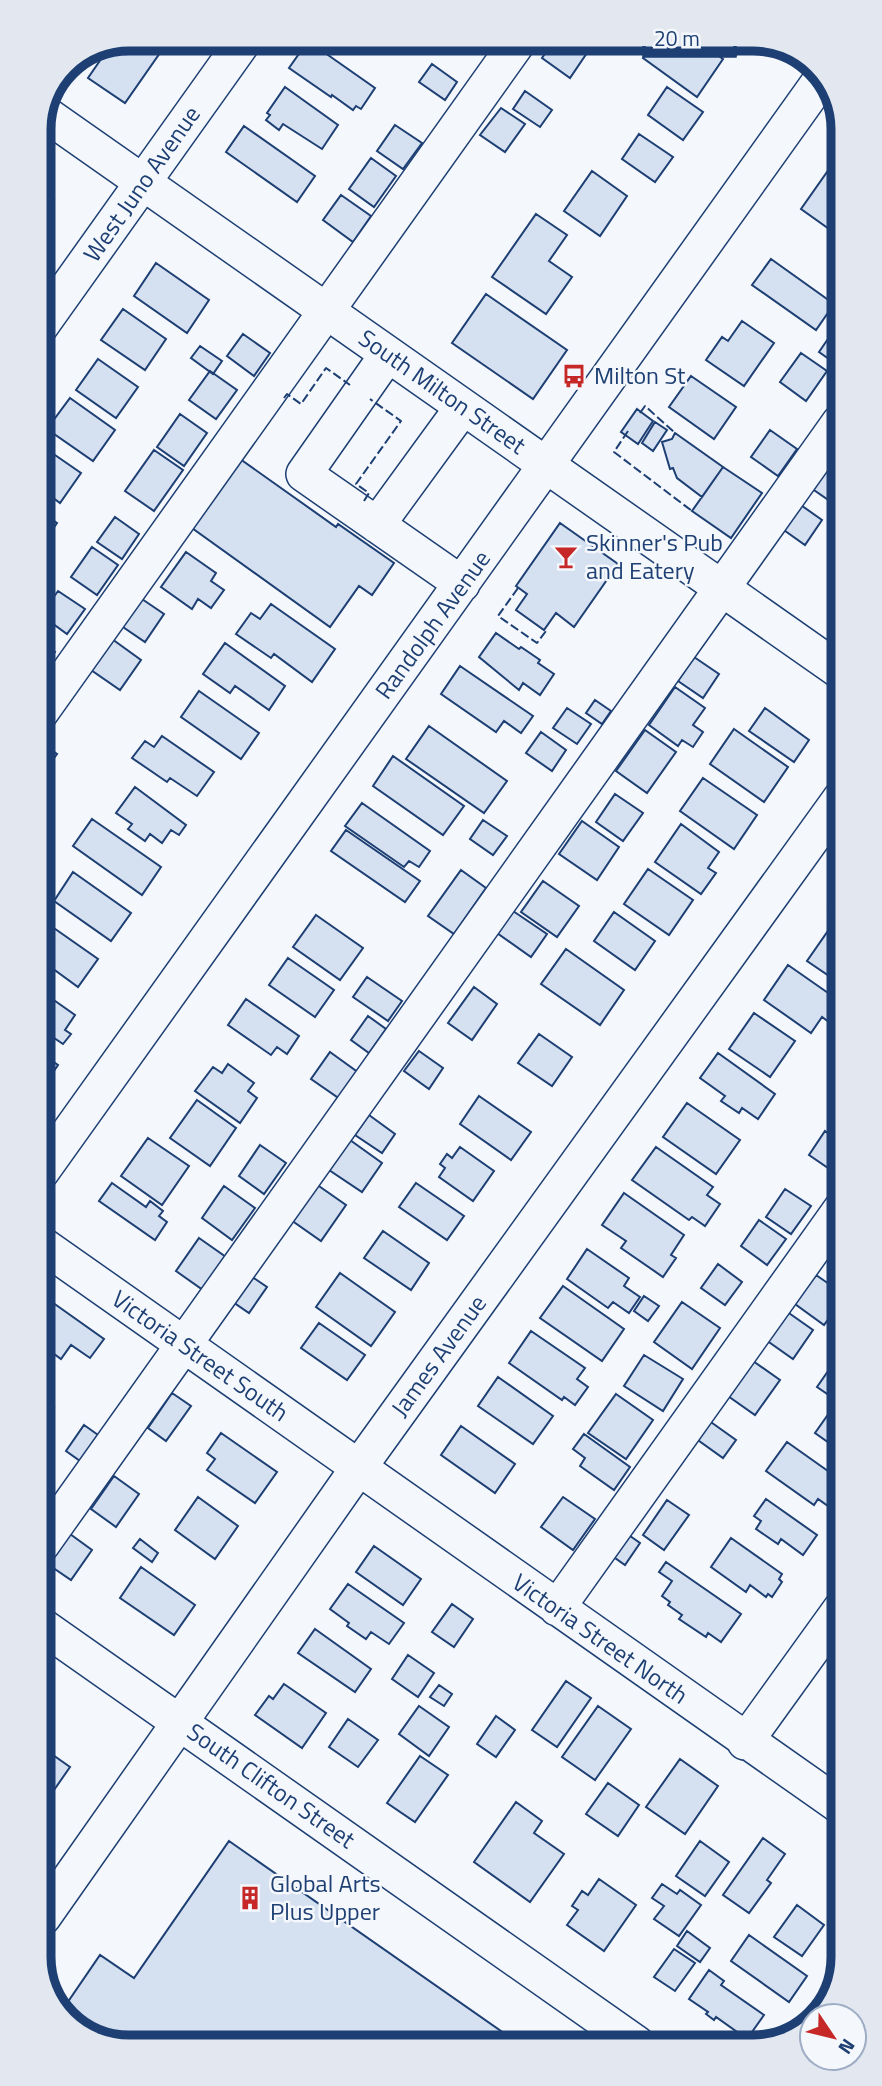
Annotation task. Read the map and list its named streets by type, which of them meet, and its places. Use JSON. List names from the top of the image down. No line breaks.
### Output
{"streets":{"street":["West Juno Avenue","South Milton Street","Randolph Avenue","Victoria Street South","James Avenue","Victoria Street North","South Clifton Street"]},"crossings":[["West Juno Avenue","South Milton Street"],["South Milton Street","Randolph Avenue"],["Victoria Street South","James Avenue"],["Victoria Street South","Victoria Street North"],["James Avenue","Victoria Street North"],["James Avenue","South Clifton Street"]],"places":{"bus stop":["Milton St"],"bar":["Skinner's Pub and Eatery"],"building":["Global Arts Plus Upper"]},"scale_bar":"20 m","north":"bottom right"}
